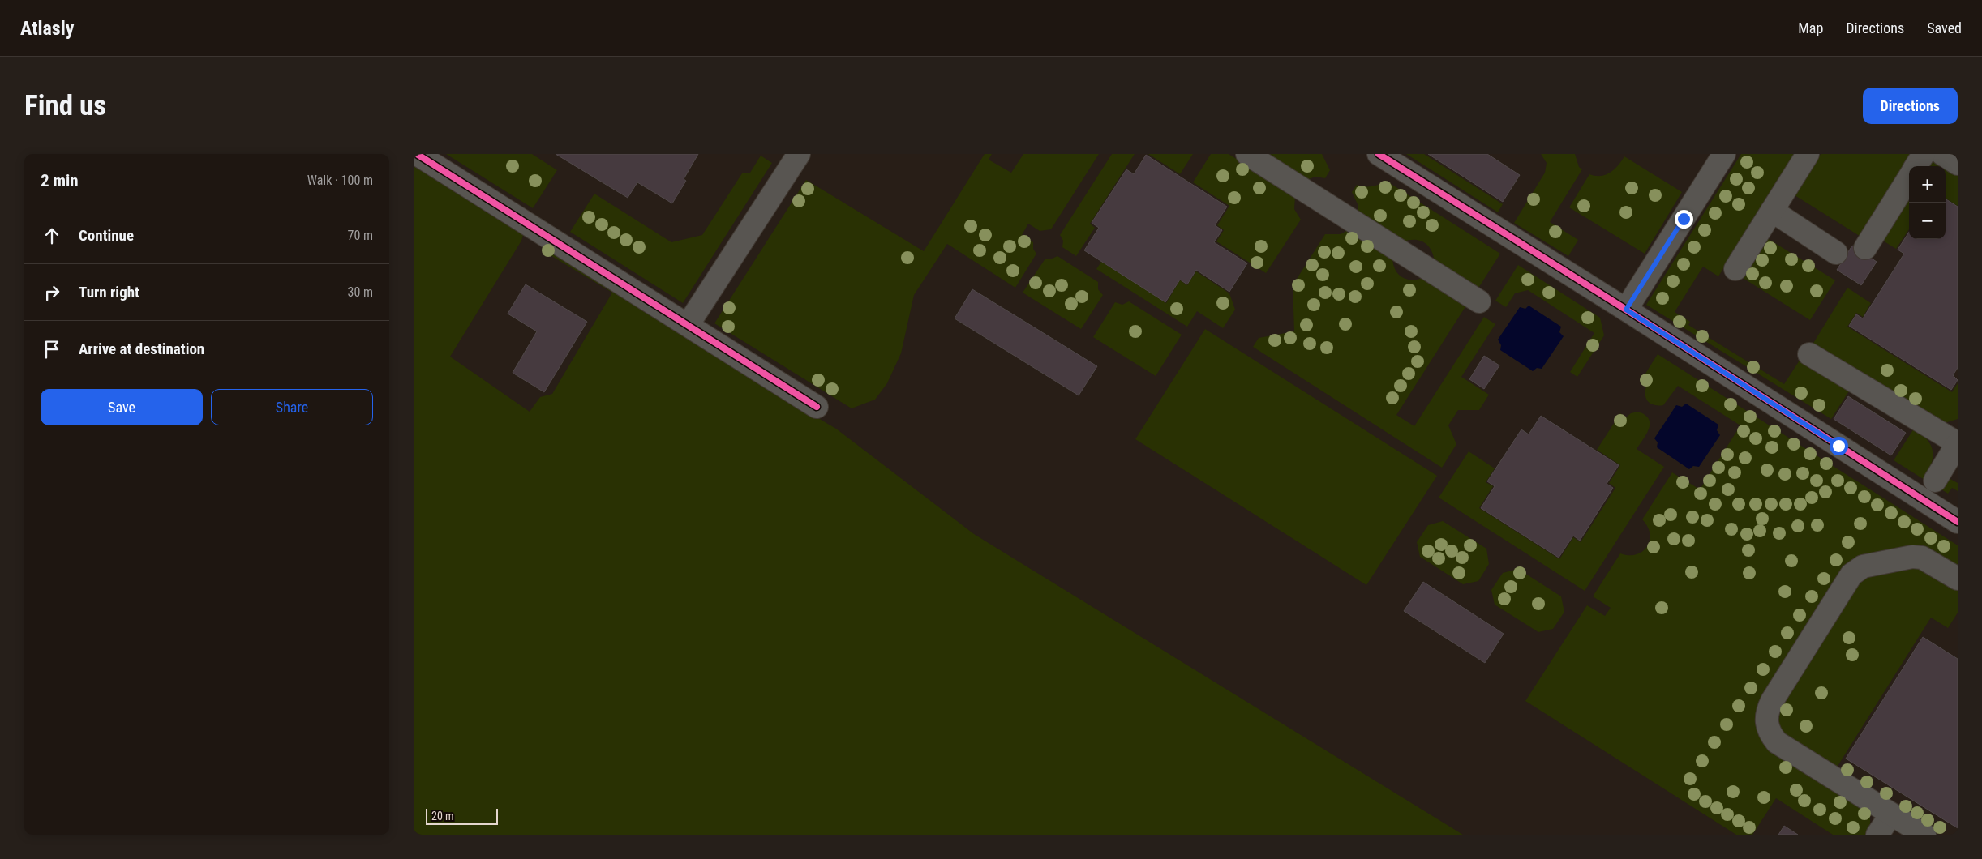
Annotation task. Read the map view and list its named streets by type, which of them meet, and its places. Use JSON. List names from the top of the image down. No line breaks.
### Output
{"scale_bar":"20 m","page":{"header":"Atlasly","nav":["Map","Directions","Saved"],"buttons":["Directions",["Save","Share"]],"title":"Find us","heading":["2 min","Walk · 100 m"],"map_buttons":["+","−"],"list":[["Continue","70 m"],["Turn right","30 m"],"Arrive at destination"],"scale":"20 m"}}
